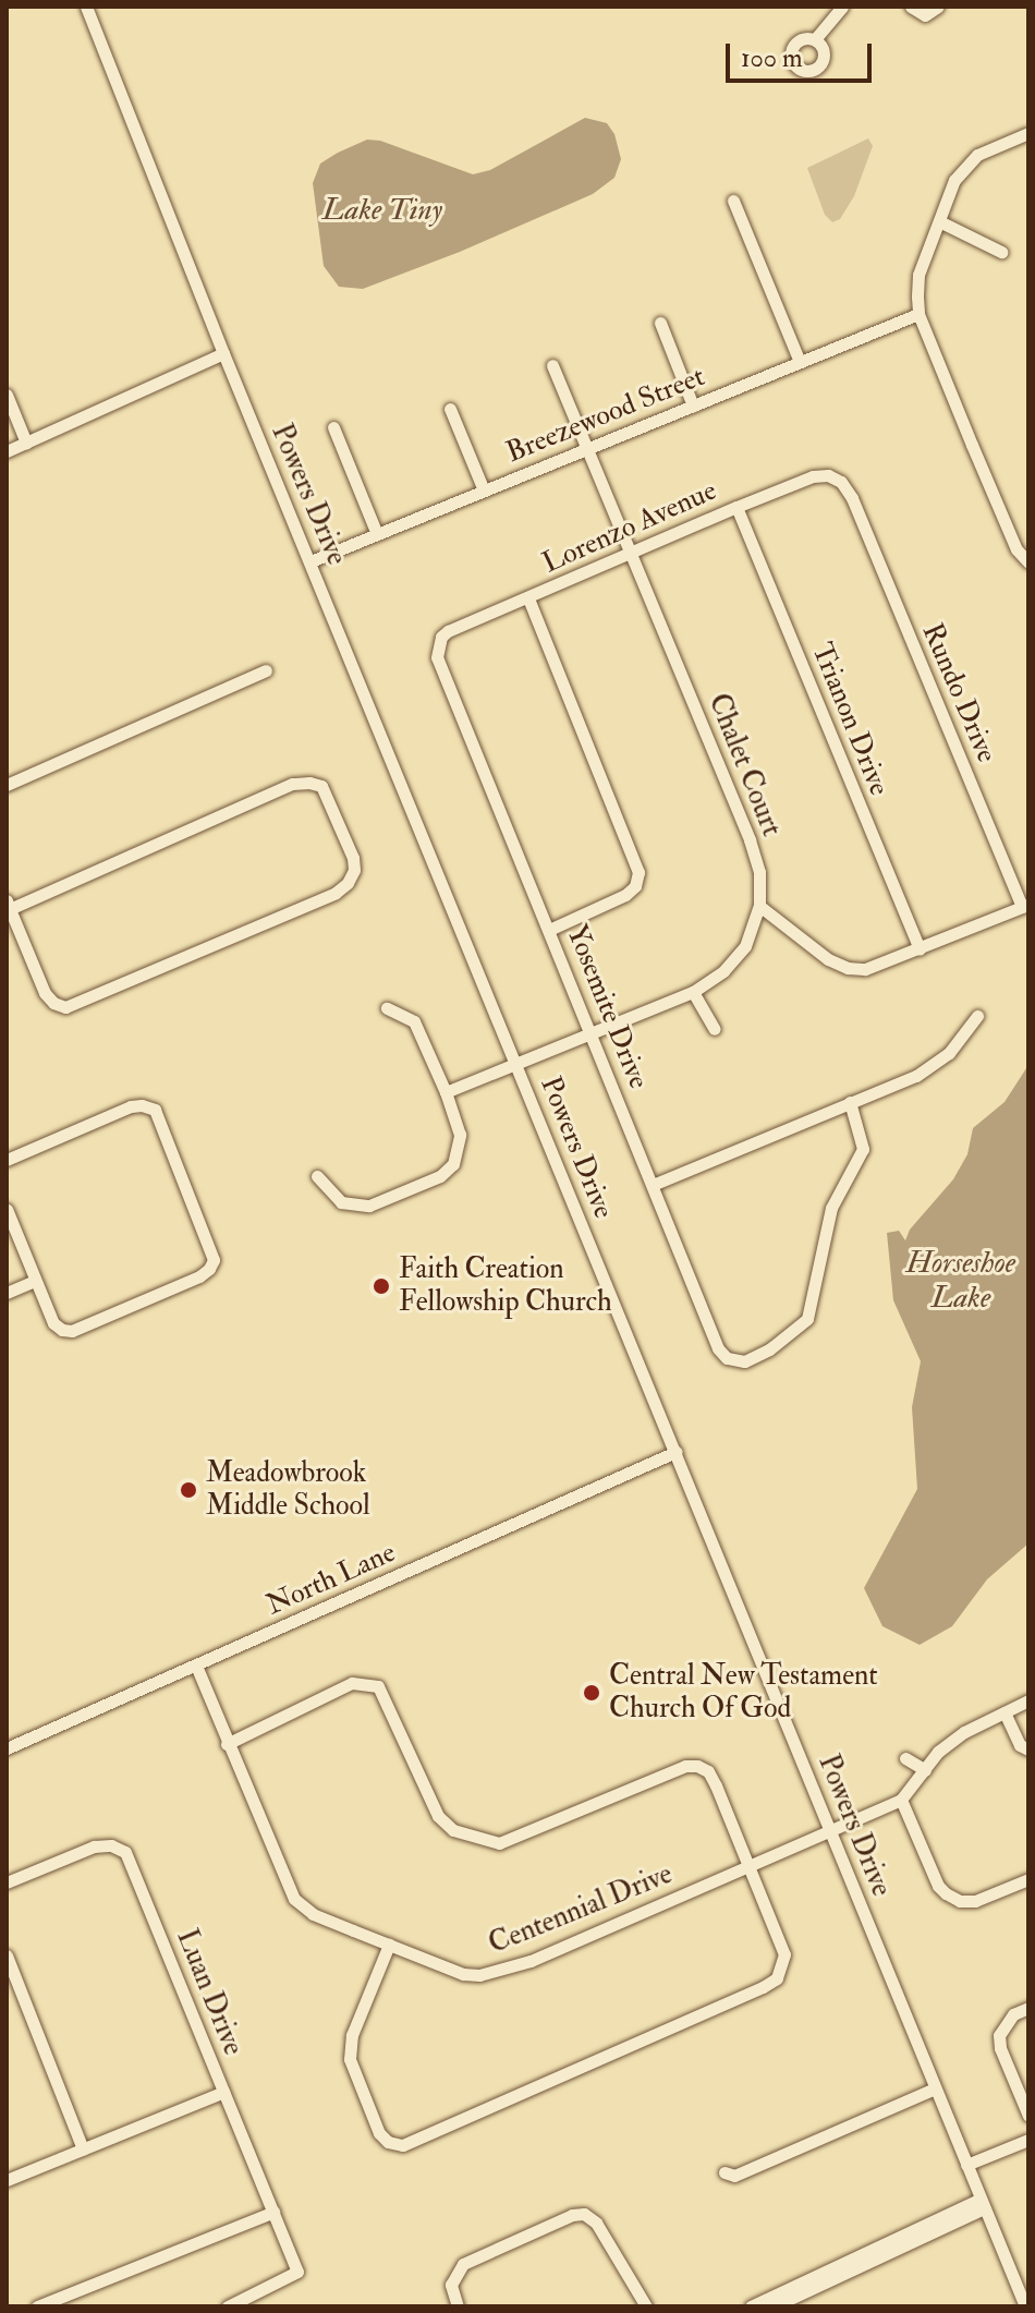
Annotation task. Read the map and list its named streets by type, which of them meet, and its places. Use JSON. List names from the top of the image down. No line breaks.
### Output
{"streets":{"street":["Breezewood Street","Powers Drive","Lorenzo Avenue","Rundo Drive","Trianon Drive","Chalet Court","Yosemite Drive","North Lane","Centennial Drive","Luan Drive"]},"crossings":[["Breezewood Street","Powers Drive"],["Breezewood Street","Chalet Court"],["Powers Drive","Chalet Court"],["Powers Drive","North Lane"],["Powers Drive","Centennial Drive"],["Lorenzo Avenue","Rundo Drive"],["Lorenzo Avenue","Trianon Drive"],["Lorenzo Avenue","Chalet Court"],["Lorenzo Avenue","Yosemite Drive"],["Chalet Court","Yosemite Drive"],["North Lane","Centennial Drive"]],"water":["Lake Tiny","Horseshoe Lake"],"places":["Faith Creation Fellowship Church","Meadowbrook Middle School","Central New Testament Church Of God"],"scale_bar":"100 m"}
